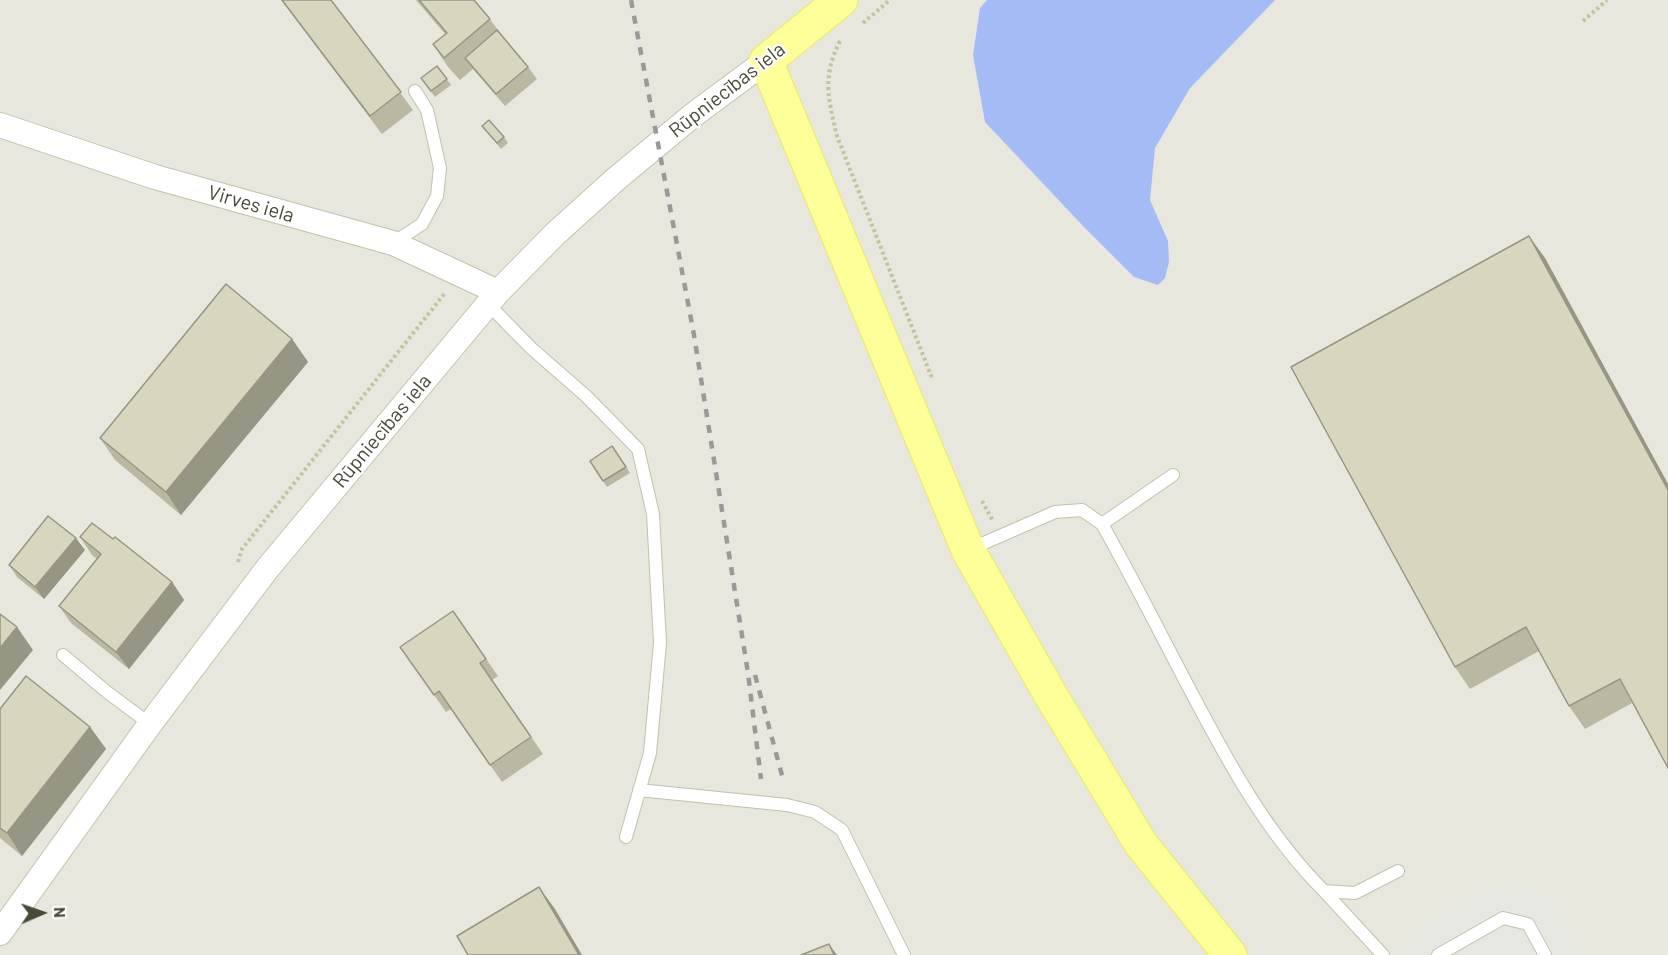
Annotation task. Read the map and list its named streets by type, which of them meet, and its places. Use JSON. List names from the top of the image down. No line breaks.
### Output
{"streets":{"main road":["Rūpniecības iela"],"street":["Virves iela"]},"crossings":[["Rūpniecības iela","Virves iela"]],"north":"right"}
